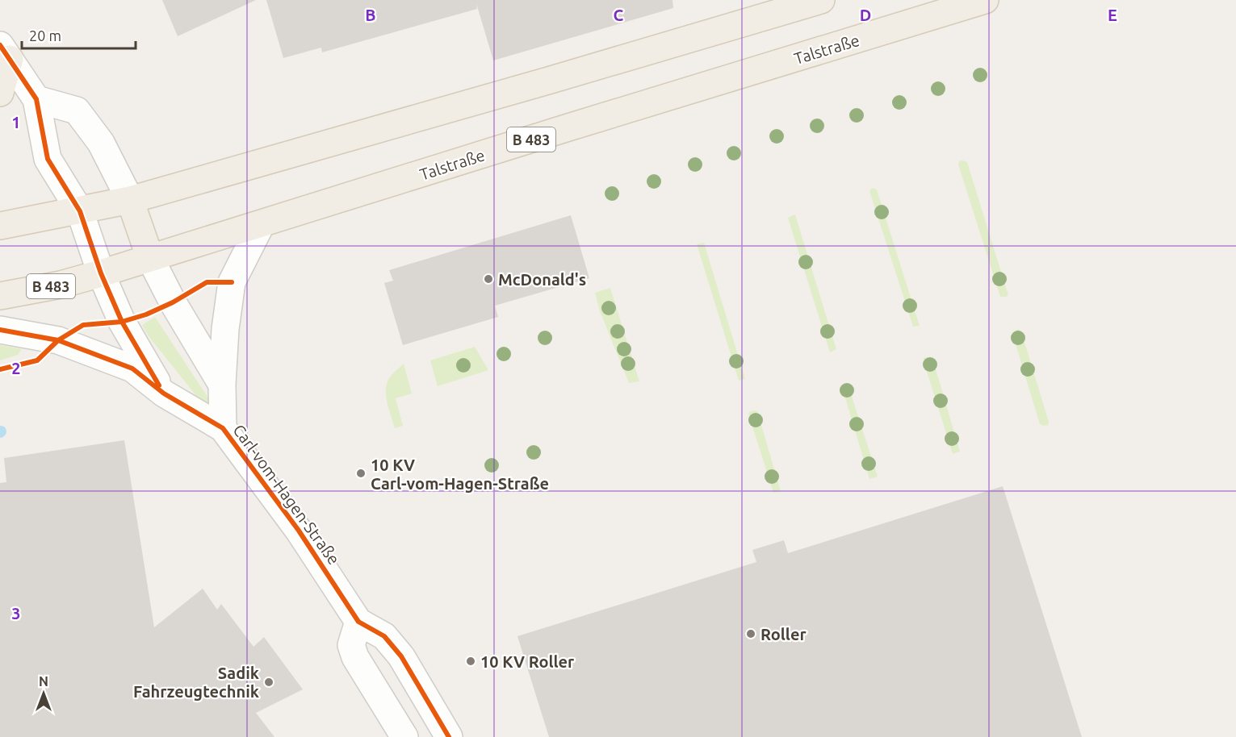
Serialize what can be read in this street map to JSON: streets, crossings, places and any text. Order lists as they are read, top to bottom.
{
  "streets": {
    "main road": ["Talstraße", "B 483"],
    "street": ["Carl-vom-Hagen-Straße"]
  },
  "crossings": [
    ["Talstraße", "Carl-vom-Hagen-Straße"]
  ],
  "places": [
    "McDonald's",
    "10 KV Carl-vom-Hagen-Straße",
    "Roller",
    "10 KV Roller",
    "Sadik Fahrzeugtechnik"
  ],
  "scale_bar": "20 m",
  "north": "top",
  "grid": {
    "columns": [
      "B",
      "C",
      "D",
      "E"
    ],
    "rows": ["1", "2", "3"]
  }
}
